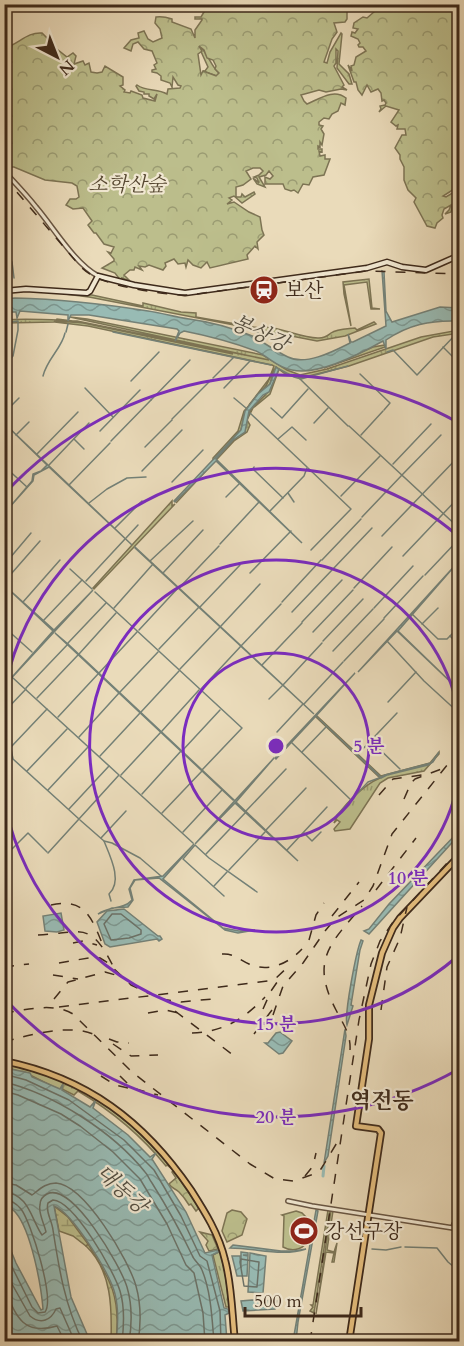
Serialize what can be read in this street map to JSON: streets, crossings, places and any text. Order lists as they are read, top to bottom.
{
  "districts": ["역전동"],
  "water": ["봉상강", "대동강"],
  "parks": ["소학산숲"],
  "places": {
    "station": ["보산"],
    "sports": ["강선구장"]
  },
  "scale_bar": "500 m",
  "north": "bottom right",
  "rings": [
    "5 분",
    "10 분",
    "15 분",
    "20 분"
  ]
}
